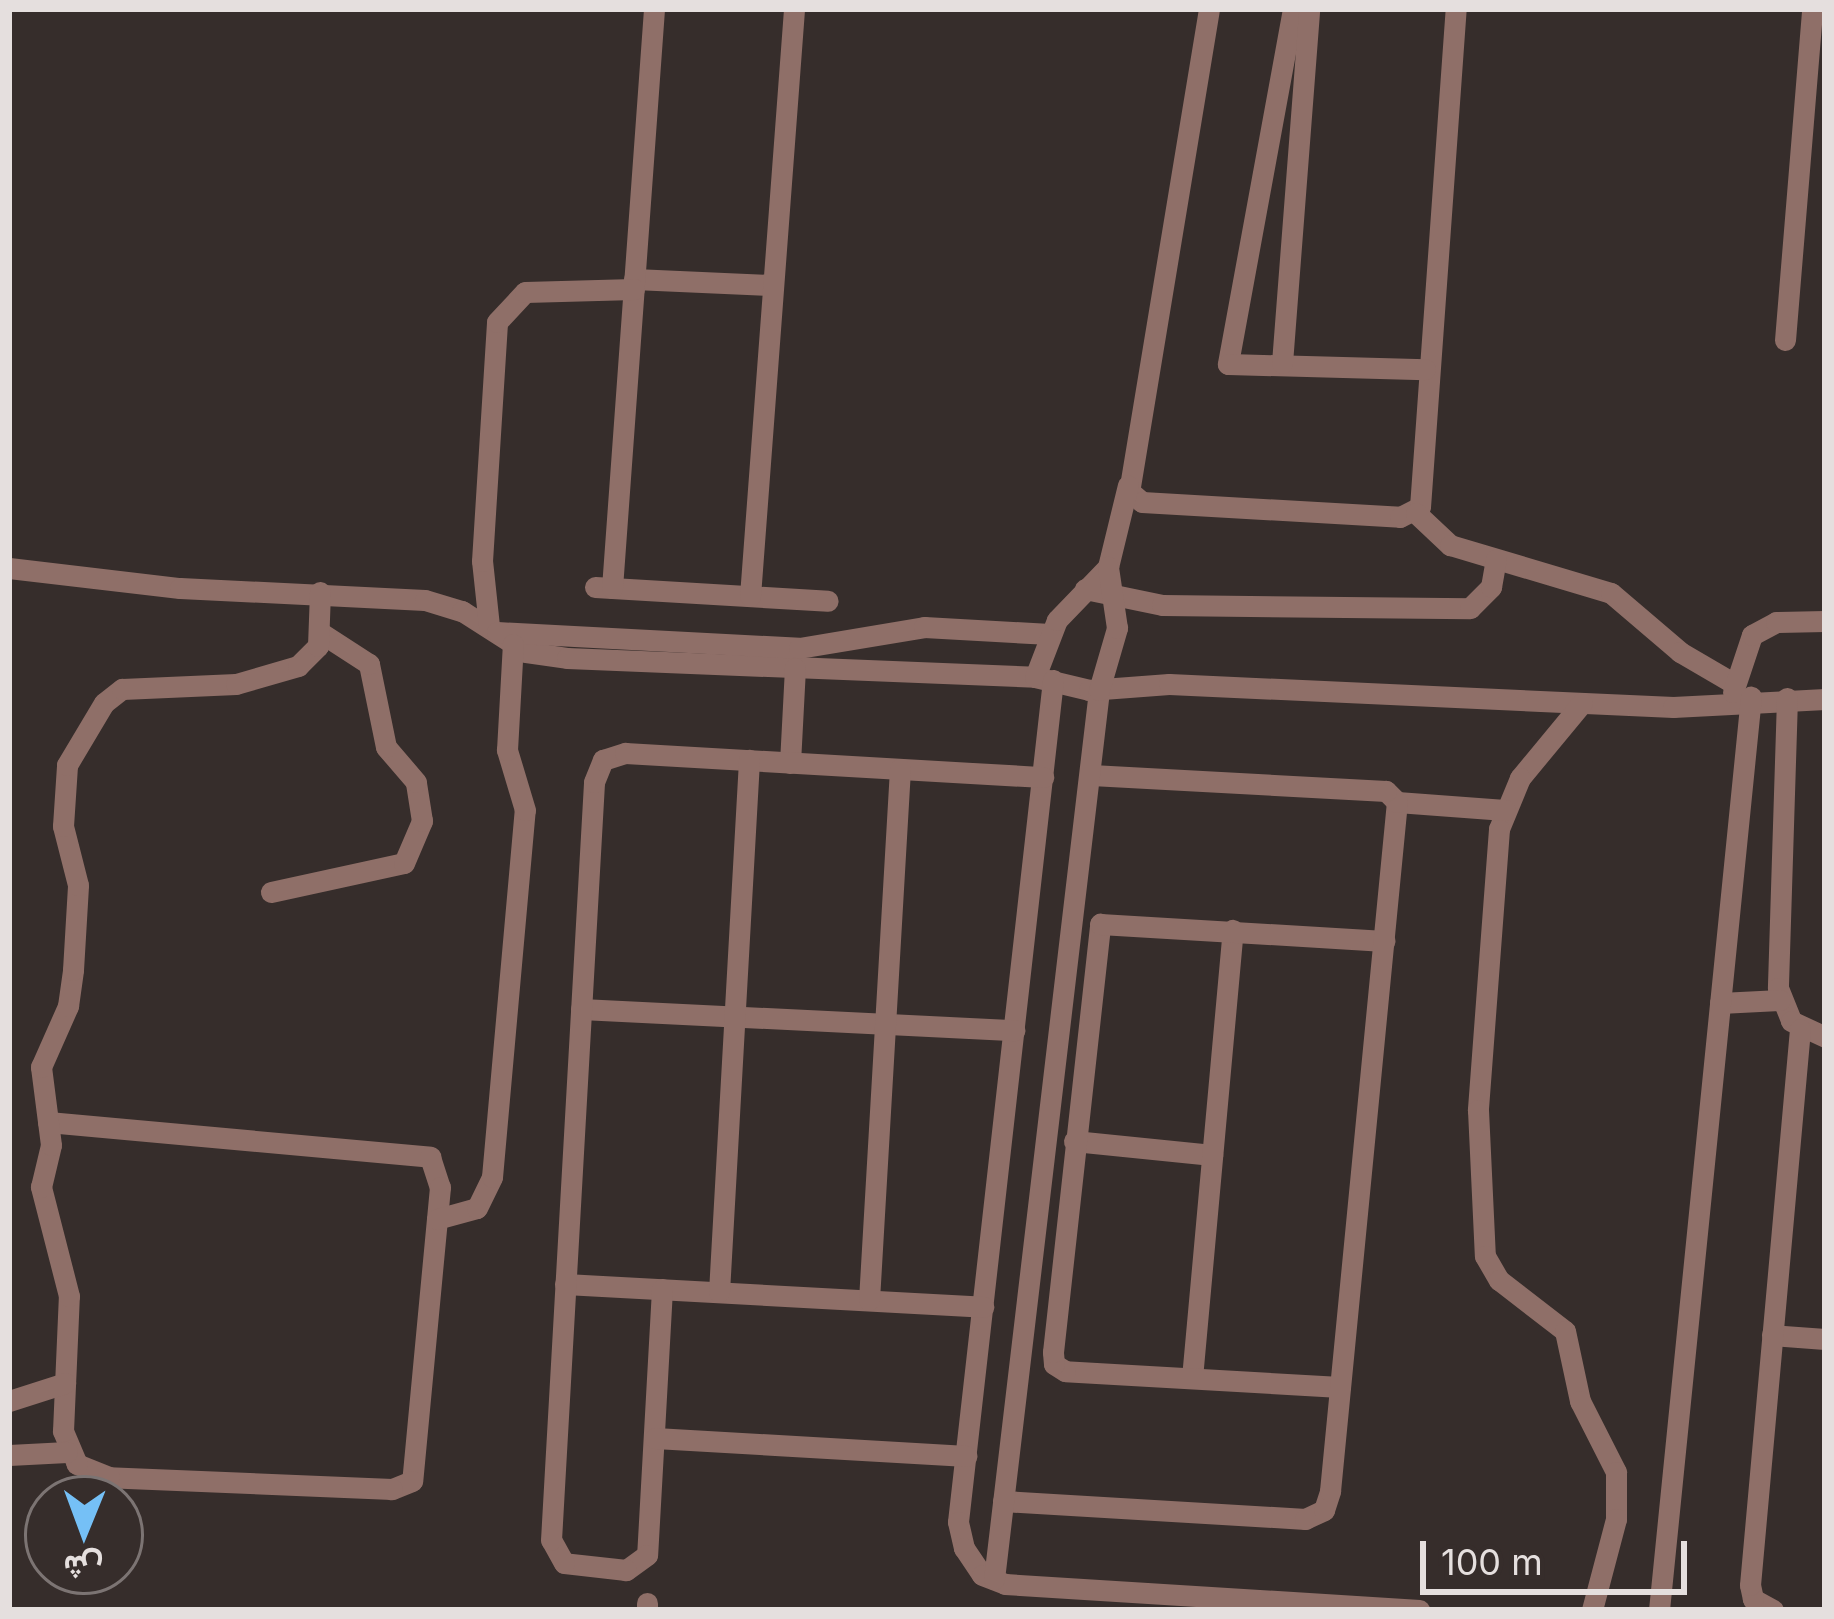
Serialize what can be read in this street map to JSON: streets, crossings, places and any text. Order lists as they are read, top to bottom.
{
  "scale_bar": "100 m",
  "north": "bottom"
}
